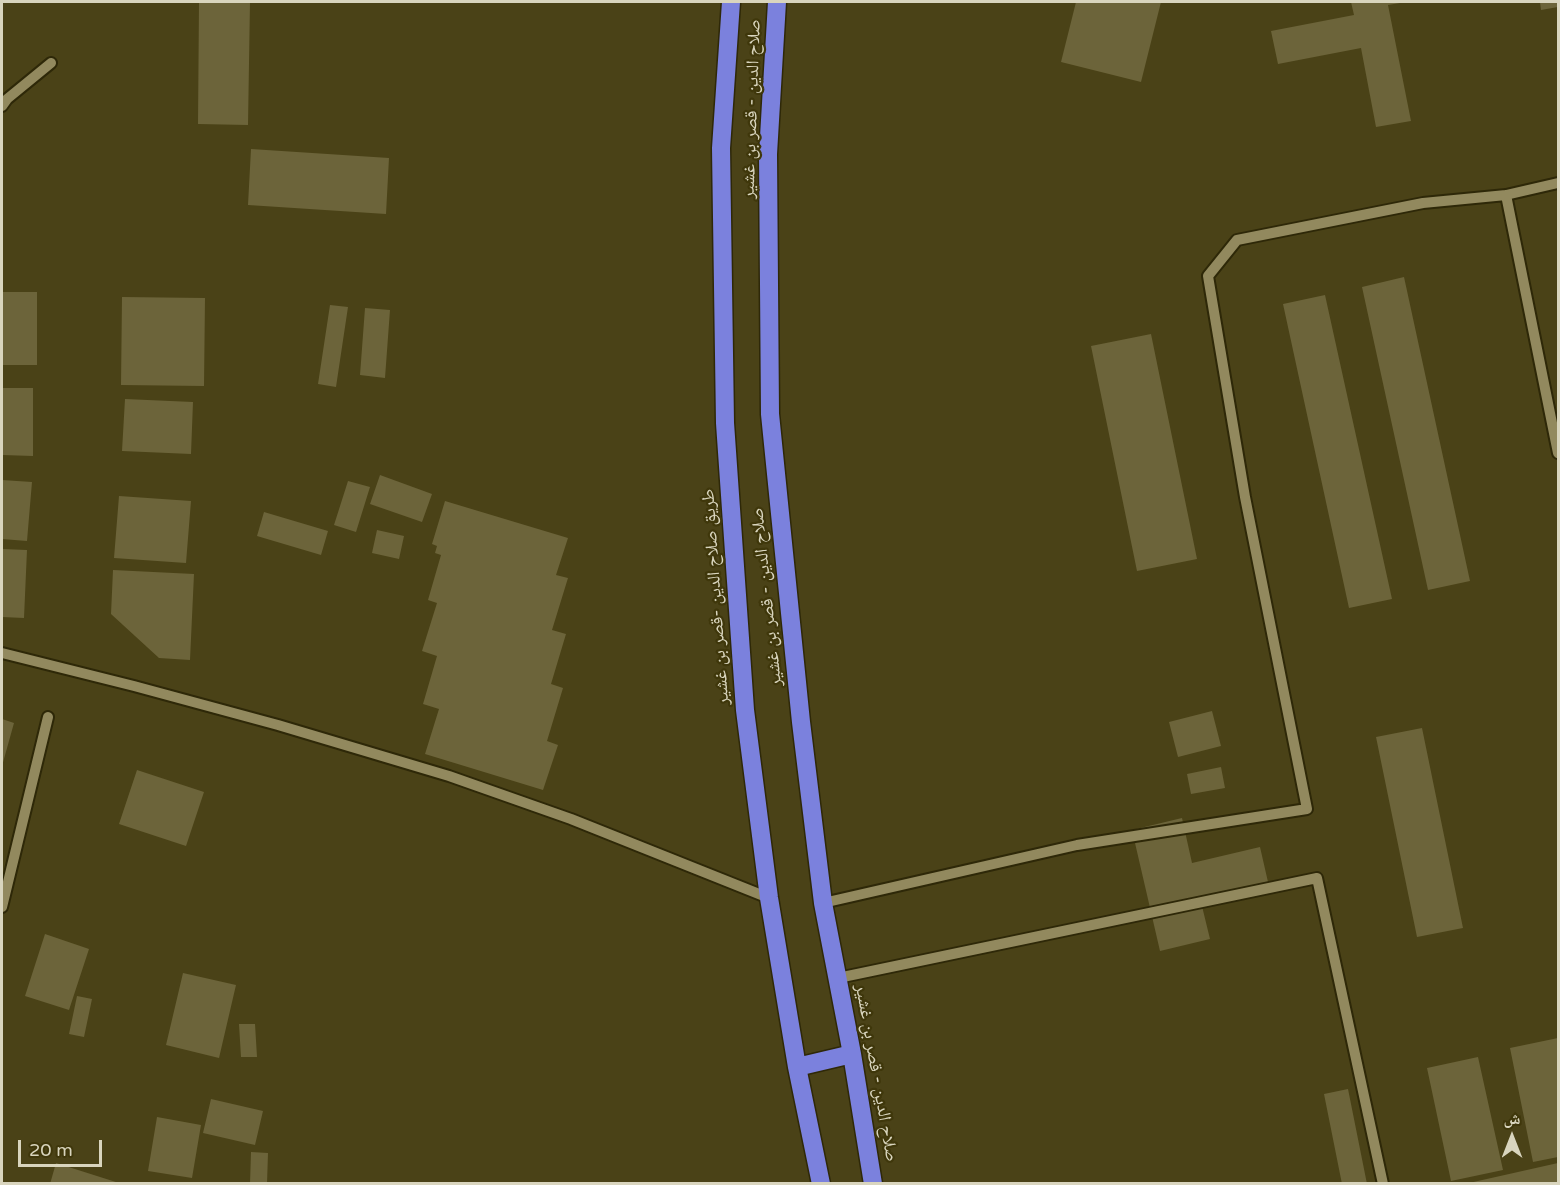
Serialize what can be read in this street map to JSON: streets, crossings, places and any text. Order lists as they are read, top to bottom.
{
  "streets": {
    "highway": ["صلاح الدين - قصر بن غشير", "طريق صلاح الدين -قصر بن غشير"]
  },
  "scale_bar": "20 m",
  "north": "top"
}
